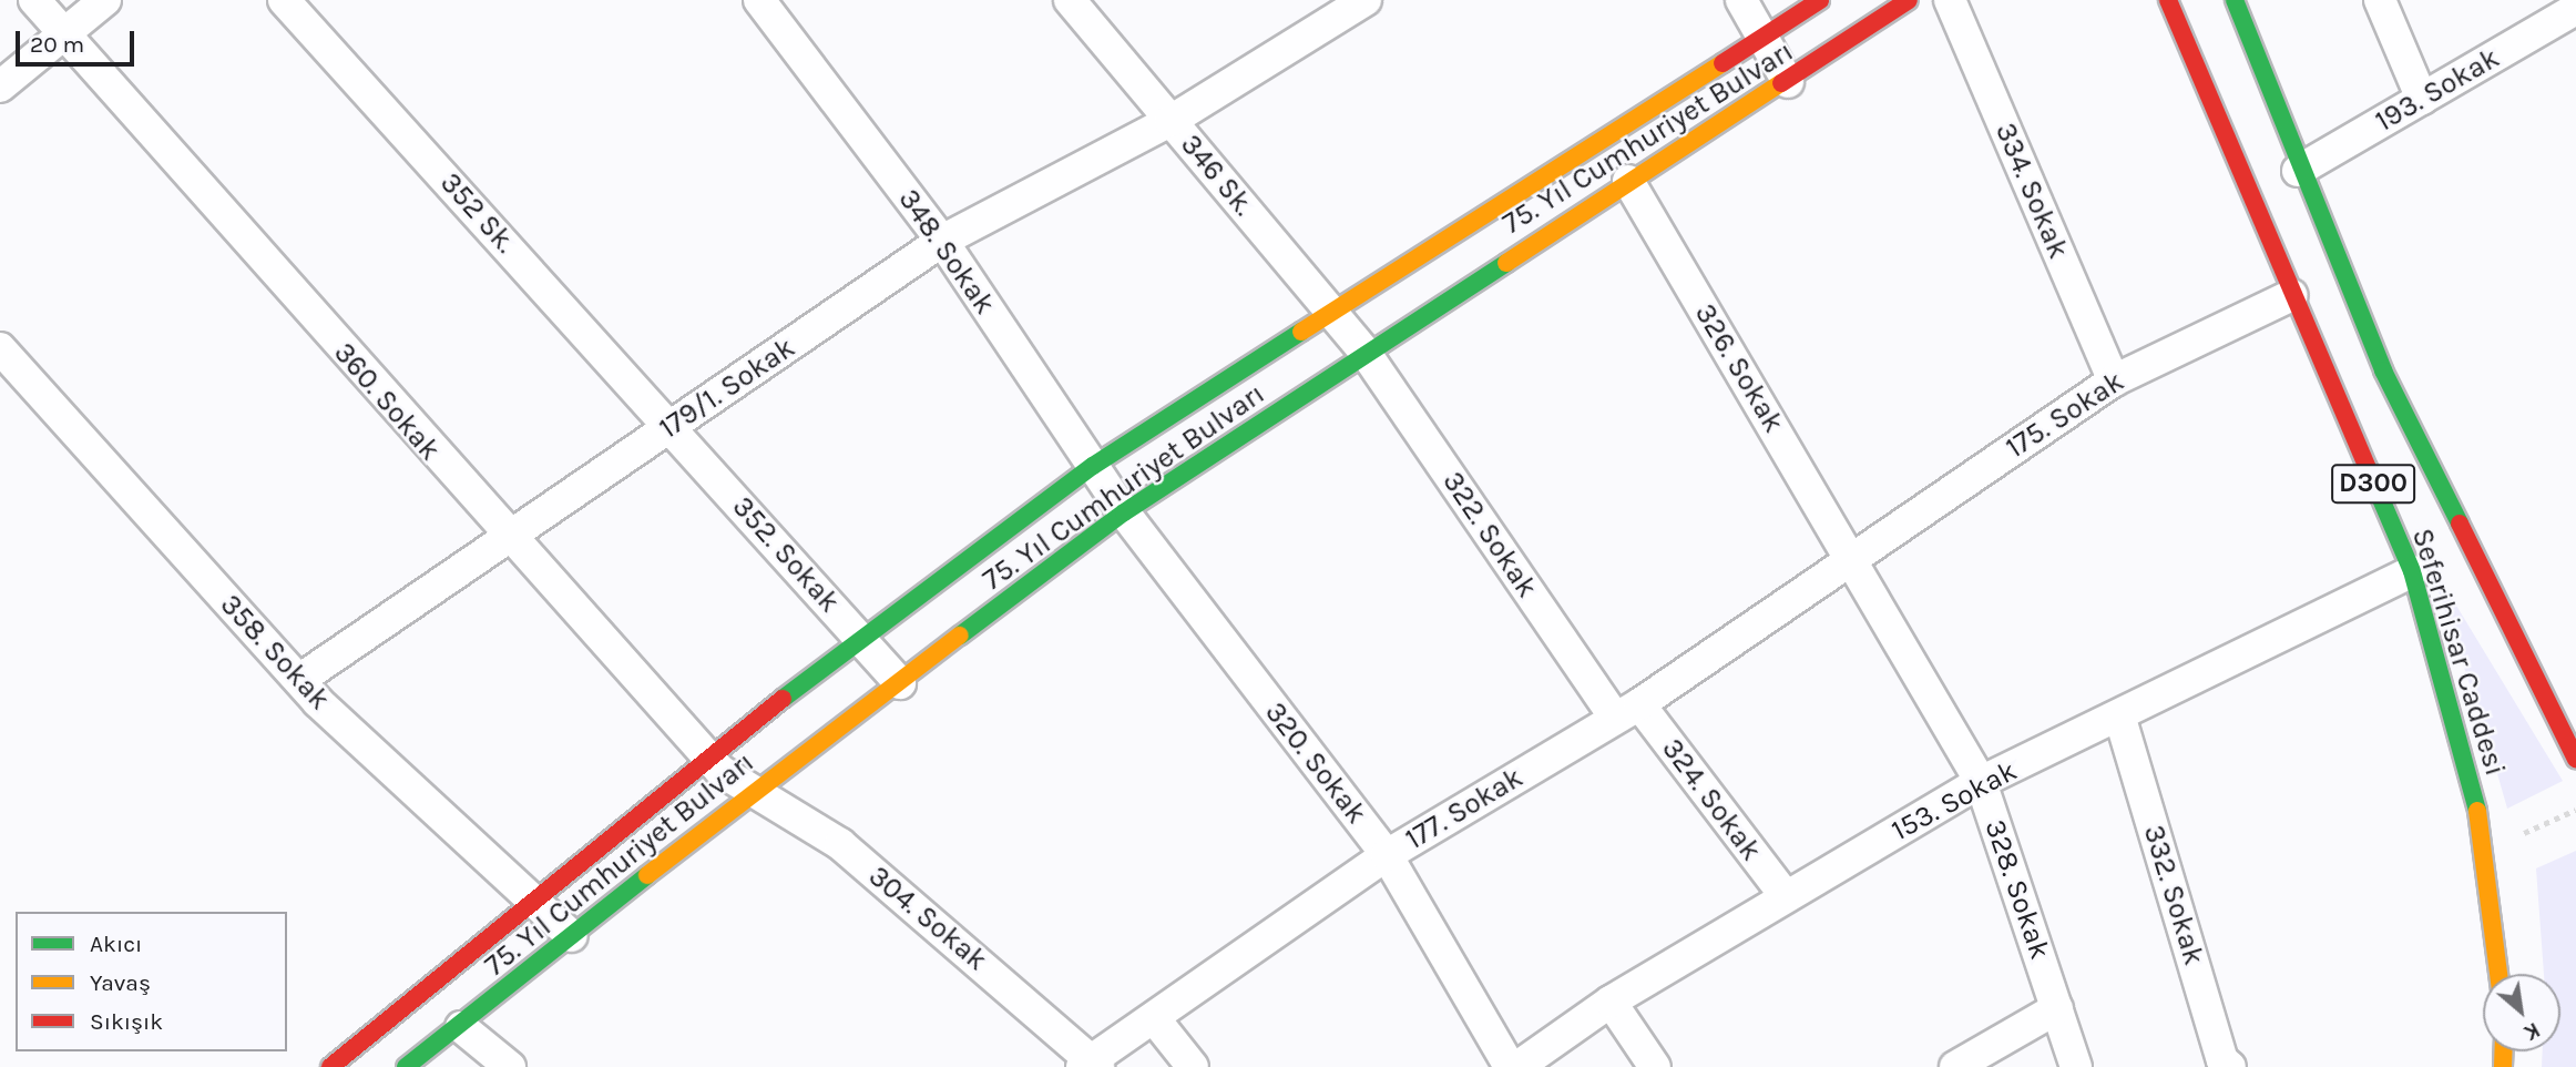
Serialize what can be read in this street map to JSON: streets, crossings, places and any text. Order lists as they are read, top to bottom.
{
  "streets": {
    "main road": ["75. Yıl Cumhuriyet Bulvarı", "D300", "Seferihisar Caddesi"],
    "street": [
      "193. Sokak",
      "346 Sk.",
      "334. Sokak",
      "352 Sk.",
      "348. Sokak",
      "326. Sokak",
      "179/1. Sokak",
      "360. Sokak",
      "175. Sokak",
      "322. Sokak",
      "352. Sokak",
      "358. Sokak",
      "320. Sokak",
      "324. Sokak",
      "153. Sokak",
      "177. Sokak",
      "328. Sokak",
      "332. Sokak",
      "304. Sokak"
    ]
  },
  "crossings": [
    ["193. Sokak", "Seferihisar Caddesi"],
    ["75. Yıl Cumhuriyet Bulvarı", "346 Sk."],
    ["75. Yıl Cumhuriyet Bulvarı", "348. Sokak"],
    ["75. Yıl Cumhuriyet Bulvarı", "326. Sokak"],
    ["75. Yıl Cumhuriyet Bulvarı", "360. Sokak"],
    ["75. Yıl Cumhuriyet Bulvarı", "322. Sokak"],
    ["75. Yıl Cumhuriyet Bulvarı", "352. Sokak"],
    ["75. Yıl Cumhuriyet Bulvarı", "358. Sokak"],
    ["75. Yıl Cumhuriyet Bulvarı", "320. Sokak"],
    ["75. Yıl Cumhuriyet Bulvarı", "304. Sokak"],
    ["346 Sk.", "179/1. Sokak"],
    ["346 Sk.", "322. Sokak"],
    ["334. Sokak", "175. Sokak"],
    ["352 Sk.", "179/1. Sokak"],
    ["352 Sk.", "352. Sokak"],
    ["348. Sokak", "179/1. Sokak"],
    ["348. Sokak", "320. Sokak"],
    ["326. Sokak", "175. Sokak"],
    ["326. Sokak", "177. Sokak"],
    ["326. Sokak", "328. Sokak"],
    ["179/1. Sokak", "360. Sokak"],
    ["179/1. Sokak", "352. Sokak"],
    ["179/1. Sokak", "358. Sokak"],
    ["360. Sokak", "304. Sokak"],
    ["175. Sokak", "Seferihisar Caddesi"],
    ["175. Sokak", "177. Sokak"],
    ["175. Sokak", "328. Sokak"],
    ["322. Sokak", "324. Sokak"],
    ["322. Sokak", "177. Sokak"],
    ["Seferihisar Caddesi", "153. Sokak"],
    ["320. Sokak", "177. Sokak"],
    ["324. Sokak", "153. Sokak"],
    ["324. Sokak", "177. Sokak"],
    ["153. Sokak", "328. Sokak"],
    ["153. Sokak", "332. Sokak"],
    ["177. Sokak", "328. Sokak"],
    ["177. Sokak", "304. Sokak"]
  ],
  "legend": ["Akıcı", "Yavaş", "Sıkışık"],
  "scale_bar": "20 m",
  "north": "bottom right"
}
